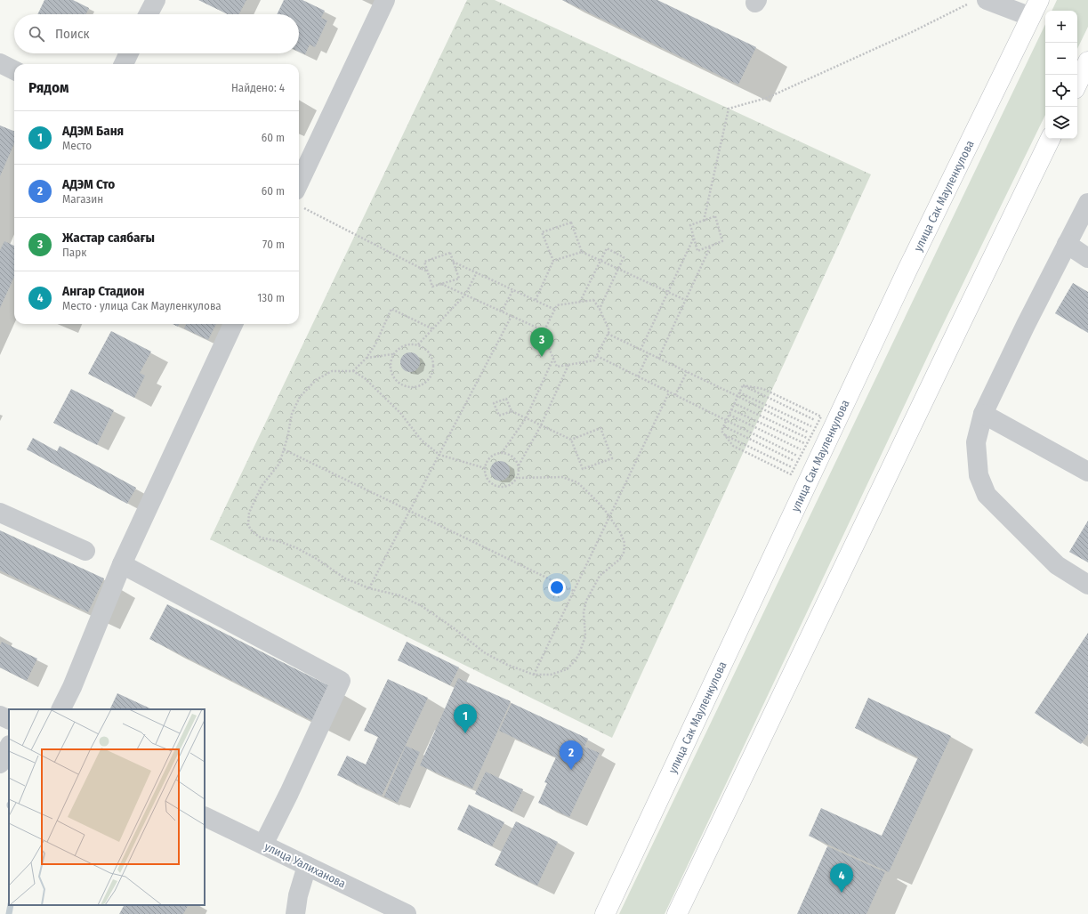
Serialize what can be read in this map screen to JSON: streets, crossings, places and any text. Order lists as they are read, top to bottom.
{
  "streets": {
    "main road": ["улица Сак Мауленкулова"],
    "street": ["улица Уалиханова"]
  },
  "page": {
    "map_buttons": ["+", "−"],
    "search": "Поиск",
    "heading": ["Рядом", "Найдено: 4"],
    "list": [
      {
        "mark": "1",
        "name": "АДЭМ Баня",
        "note": "Место",
        "value": "60 m"
      },
      {
        "mark": "2",
        "name": "АДЭМ Сто",
        "note": "Магазин",
        "value": "60 m"
      },
      {
        "mark": "3",
        "name": "Жастар саябағы",
        "note": "Парк",
        "value": "70 m"
      },
      {
        "mark": "4",
        "name": "Ангар Стадион",
        "note": "Место · улица Сак Мауленкулова",
        "value": "130 m"
      }
    ],
    "pins": [
      "3",
      "1",
      "2",
      "4"
    ]
  }
}
